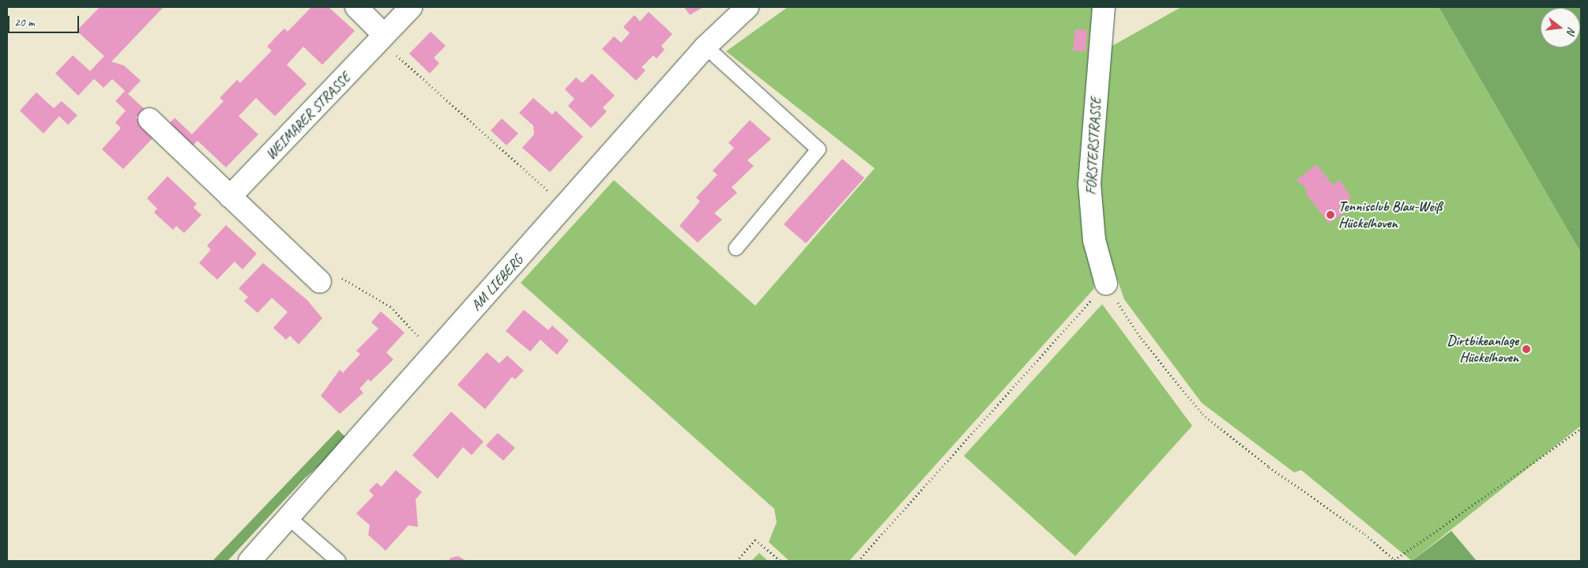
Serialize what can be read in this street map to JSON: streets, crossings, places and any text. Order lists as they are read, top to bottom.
{
  "streets": {
    "street": ["WEIMARER STRASSE", "FÖRSTERSTRASSE", "AM LIEBERG"]
  },
  "places": ["Tennisclub Blau-Weiß Hückelhoven", "Dirtbikeanlage Hückelhoven"],
  "scale_bar": "20 m",
  "north": "right"
}
